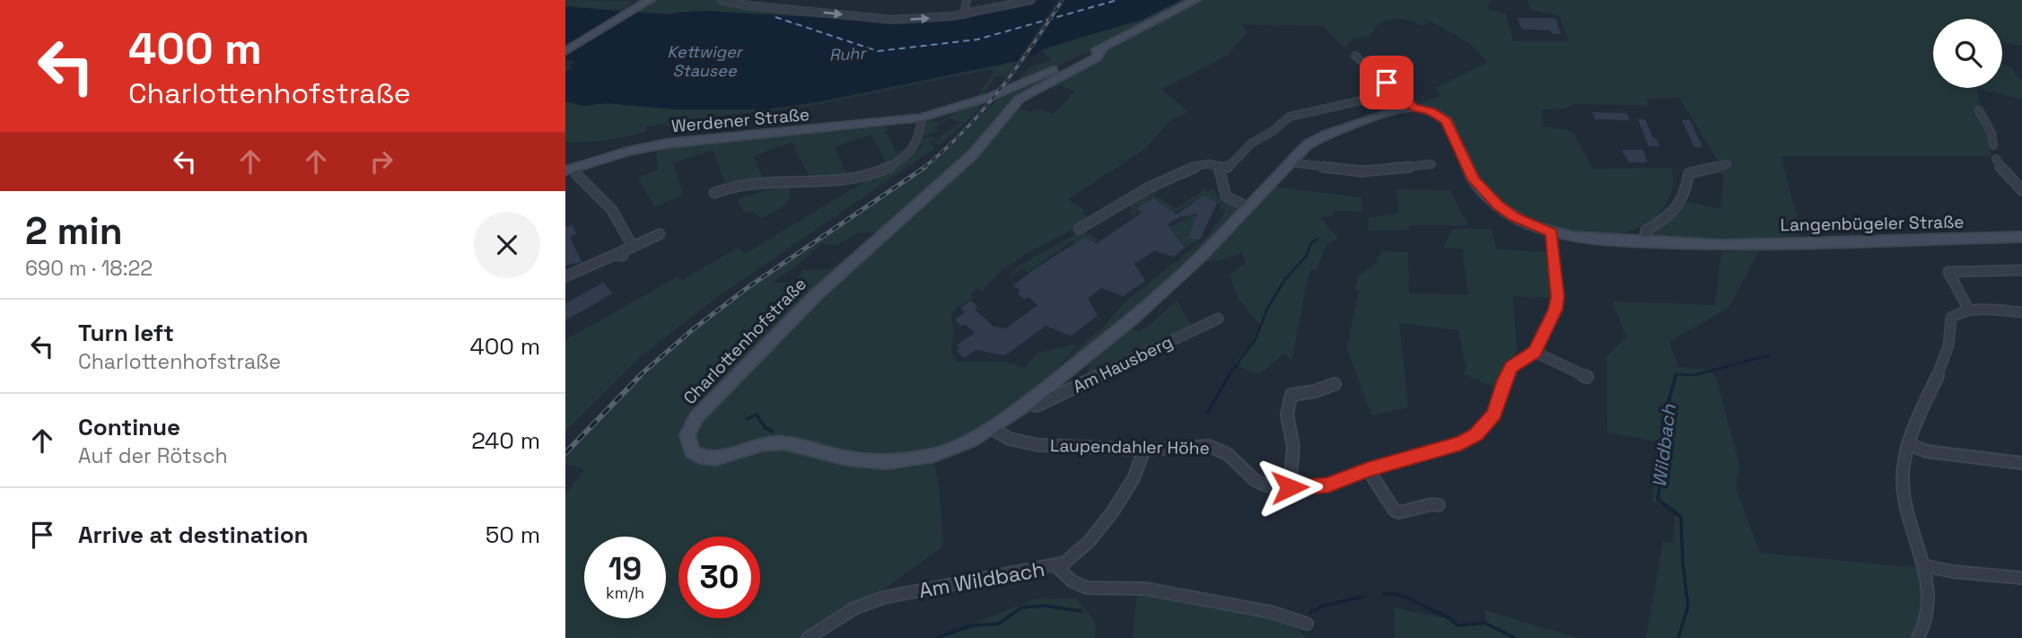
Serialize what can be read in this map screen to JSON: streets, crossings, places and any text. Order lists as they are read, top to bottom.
{
  "streets": {
    "main road": ["Werdener Straße", "Langenbügeler Straße", "Charlottenhofstraße"],
    "street": ["Am Hausberg", "Laupendahler Höhe", "Am Wildbach"]
  },
  "crossings": [
    ["Werdener Straße", "Charlottenhofstraße"],
    ["Charlottenhofstraße", "Am Hausberg"],
    ["Charlottenhofstraße", "Laupendahler Höhe"]
  ],
  "water": ["Kettwiger Stausee", "Ruhr", "Wildbach"],
  "page": {
    "turn": ["400 m", "Charlottenhofstraße"],
    "heading": ["2 min", "690 m · 18:22"],
    "list": [
      {
        "name": "Turn left",
        "note": "Charlottenhofstraße",
        "value": "400 m"
      },
      {
        "name": "Continue",
        "note": "Auf der Rötsch",
        "value": "240 m"
      },
      {
        "name": "Arrive at destination",
        "value": "50 m"
      }
    ],
    "speed": "19 km/h",
    "limit": "30"
  }
}
